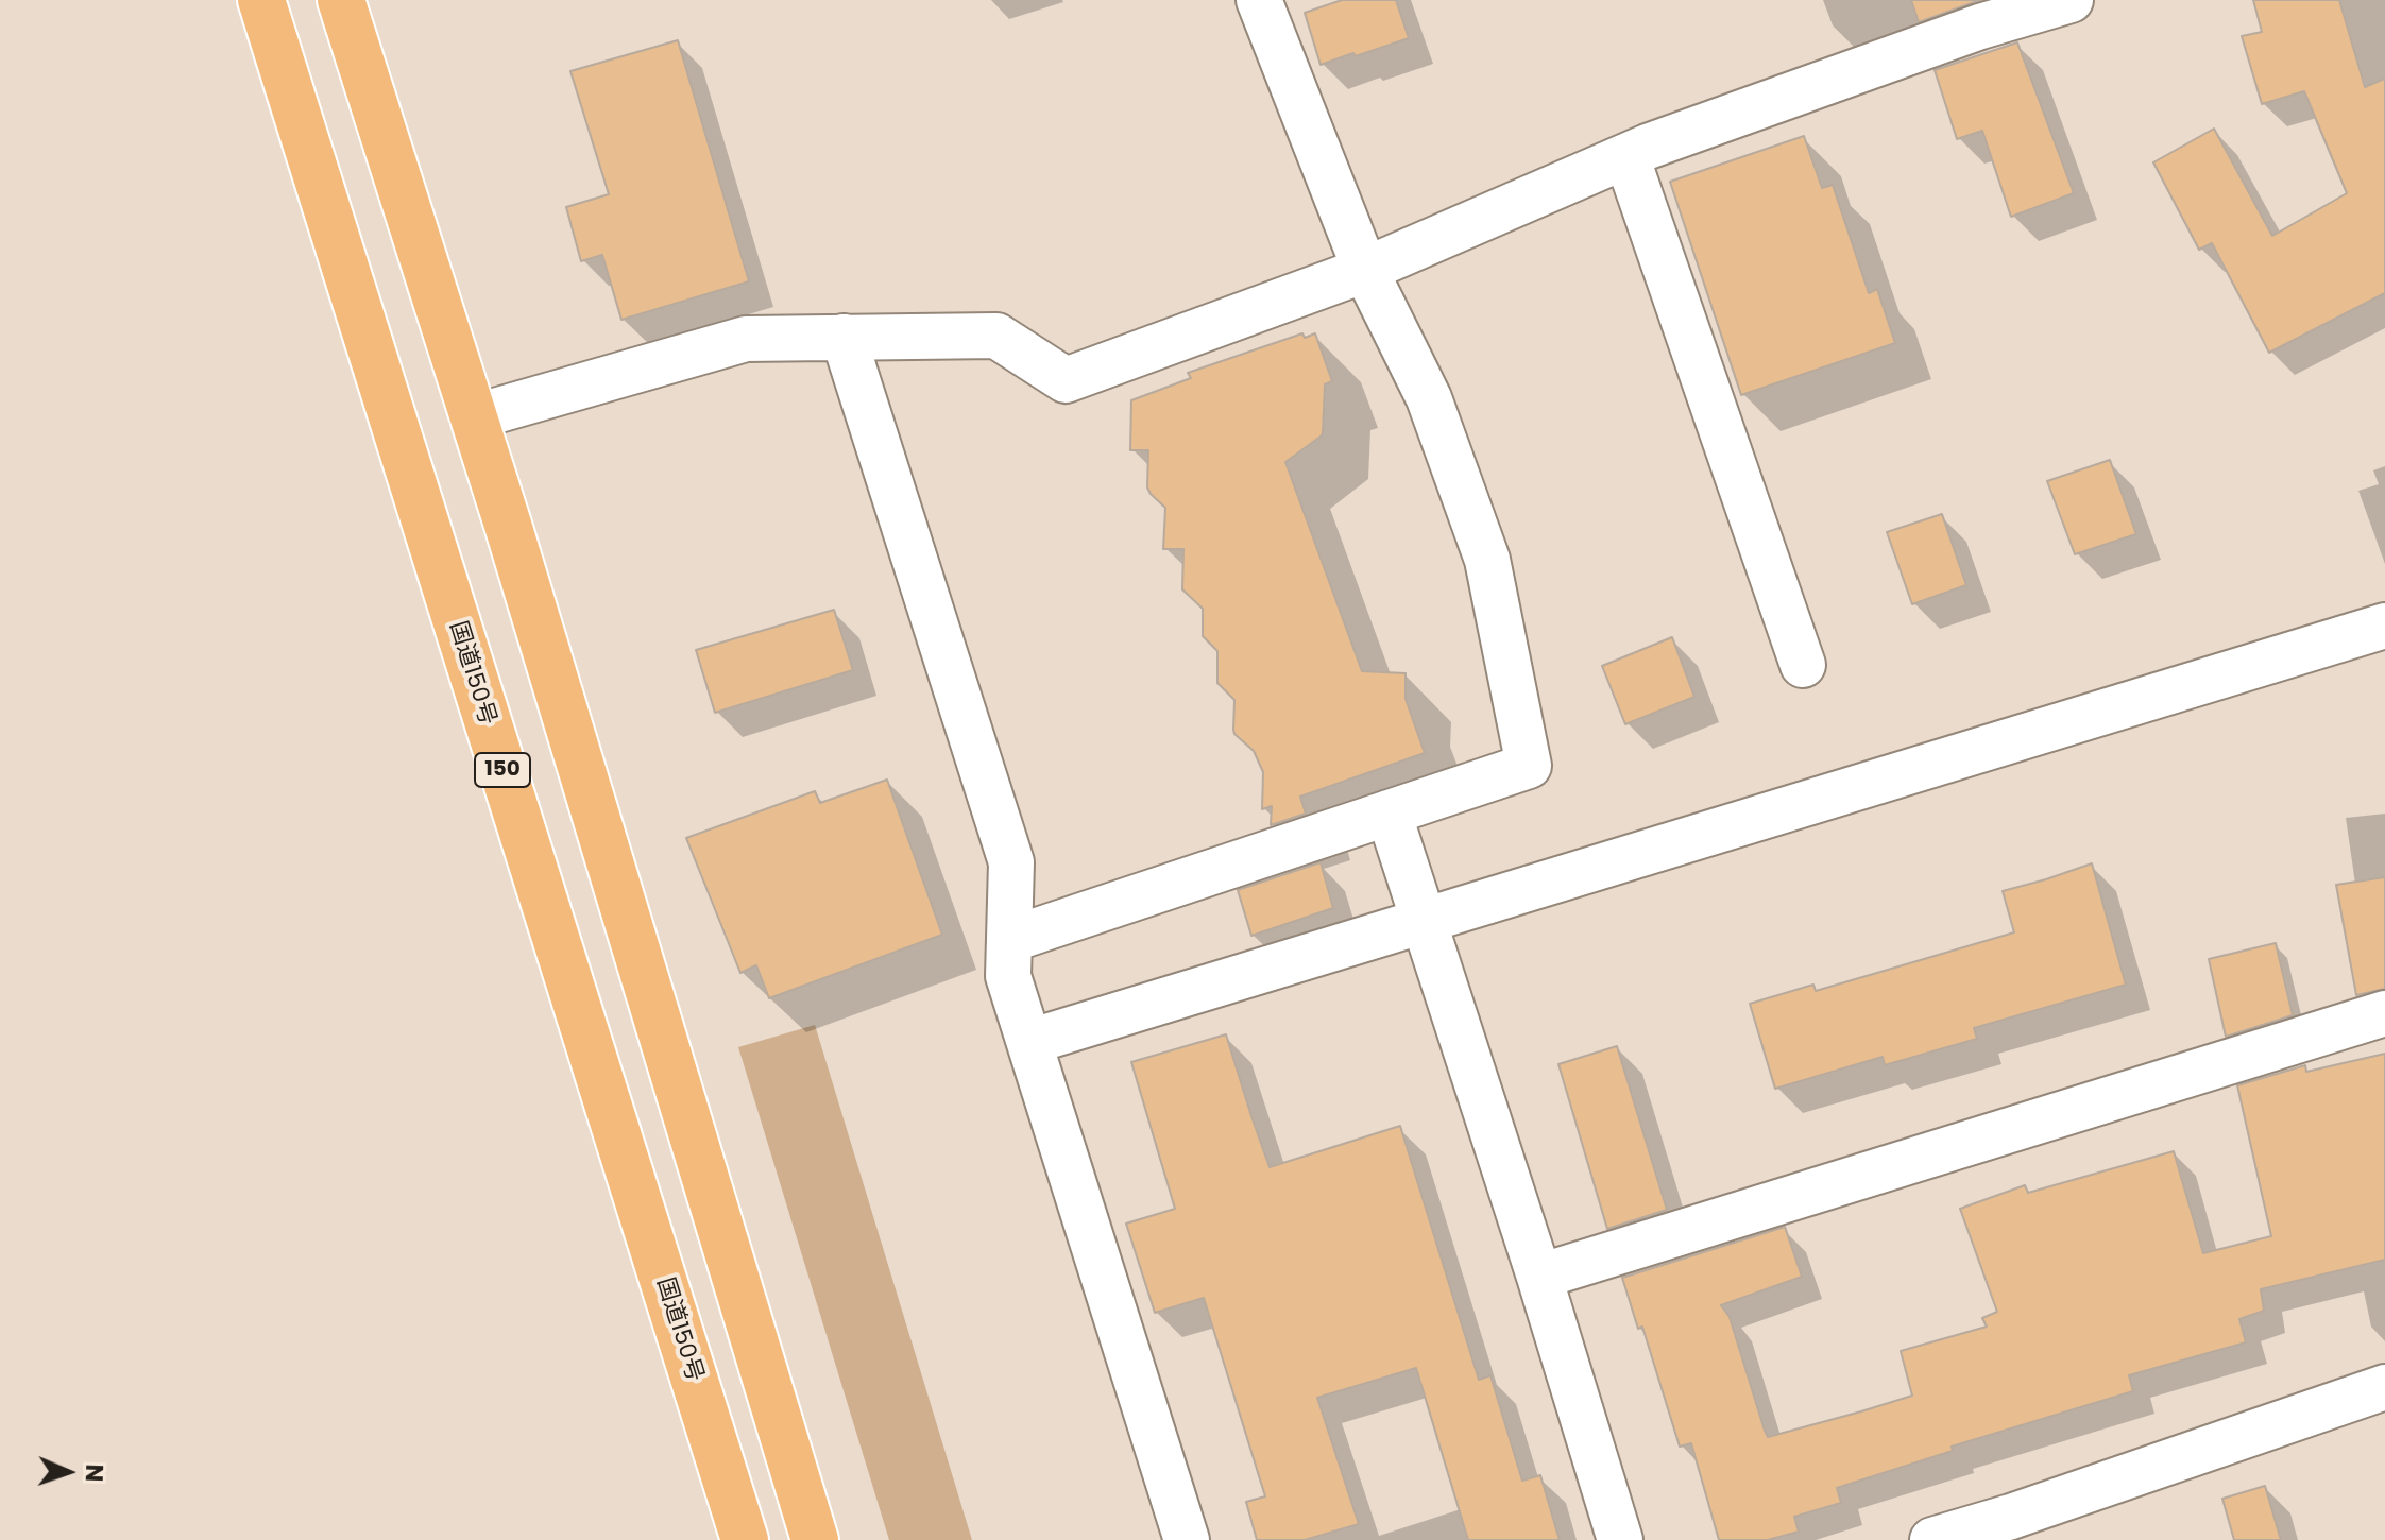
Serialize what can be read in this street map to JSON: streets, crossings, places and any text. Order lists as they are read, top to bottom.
{
  "streets": {
    "highway": ["国道150号", "150"]
  },
  "north": "right"
}
